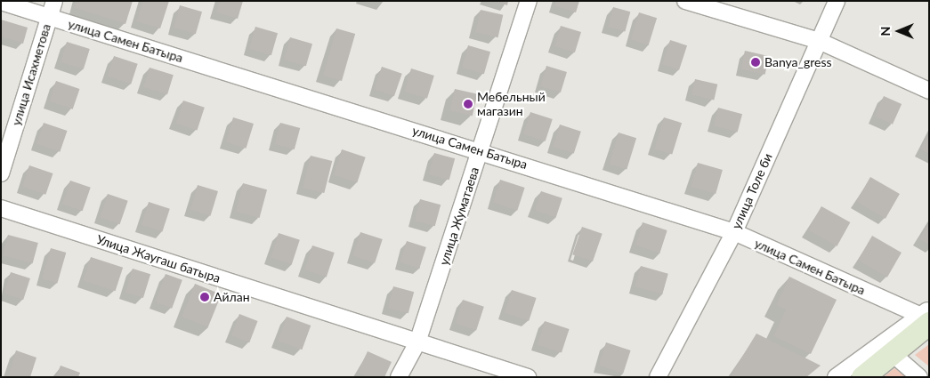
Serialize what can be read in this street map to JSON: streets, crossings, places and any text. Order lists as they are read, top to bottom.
{
  "streets": {
    "street": [
      "улица Самен Батыра",
      "улица Исахметова",
      "улица Толе би",
      "улица Жуматаева",
      "Улица Жаугаш батыра"
    ]
  },
  "crossings": [
    ["улица Самен Батыра", "улица Исахметова"],
    ["улица Самен Батыра", "улица Толе би"],
    ["улица Самен Батыра", "улица Жуматаева"],
    ["улица Жуматаева", "Улица Жаугаш батыра"]
  ],
  "places": ["Banya_gress", "Мебельный магазин", "Айлан"],
  "north": "left"
}
